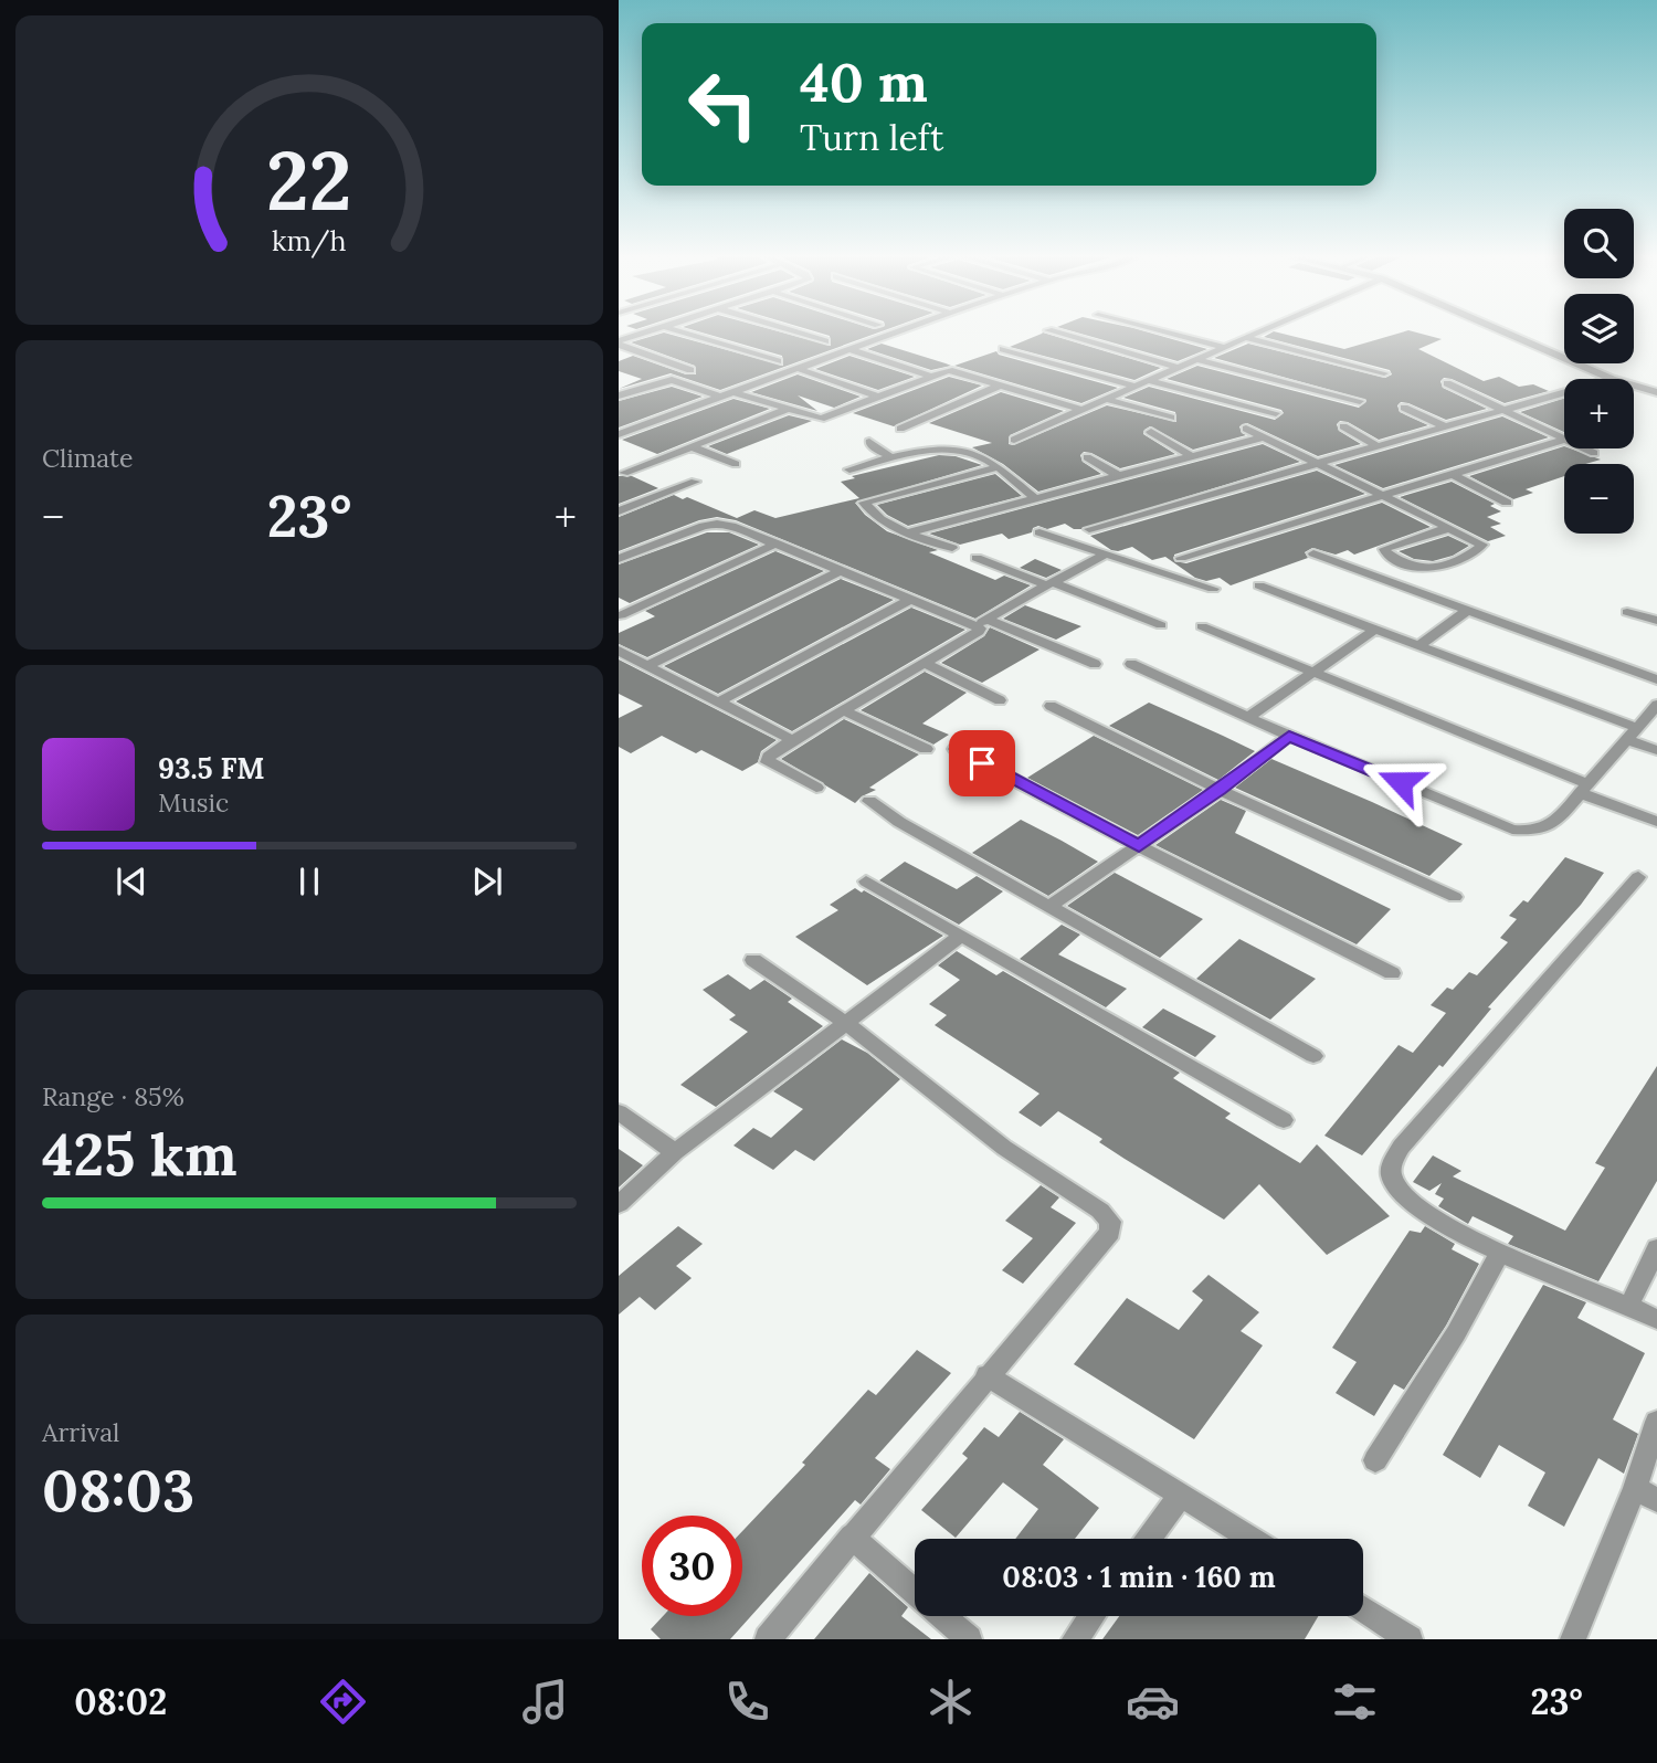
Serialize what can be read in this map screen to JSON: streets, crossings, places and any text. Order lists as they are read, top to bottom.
{
  "page": {
    "turn": ["40 m", "Turn left"],
    "map_buttons": ["+", "−"],
    "tile": [
      "Climate",
      ["Range · 85%", "425 km"],
      ["Arrival", "08:03"]
    ],
    "heat": ["−", "23°", "+"],
    "song": ["93.5 FM", "Music"],
    "limit": "30",
    "trip": "08:03 · 1 min · 160 m",
    "tabs": ["08:02", "23°"],
    "gauge": ["22", "km/h"]
  }
}
